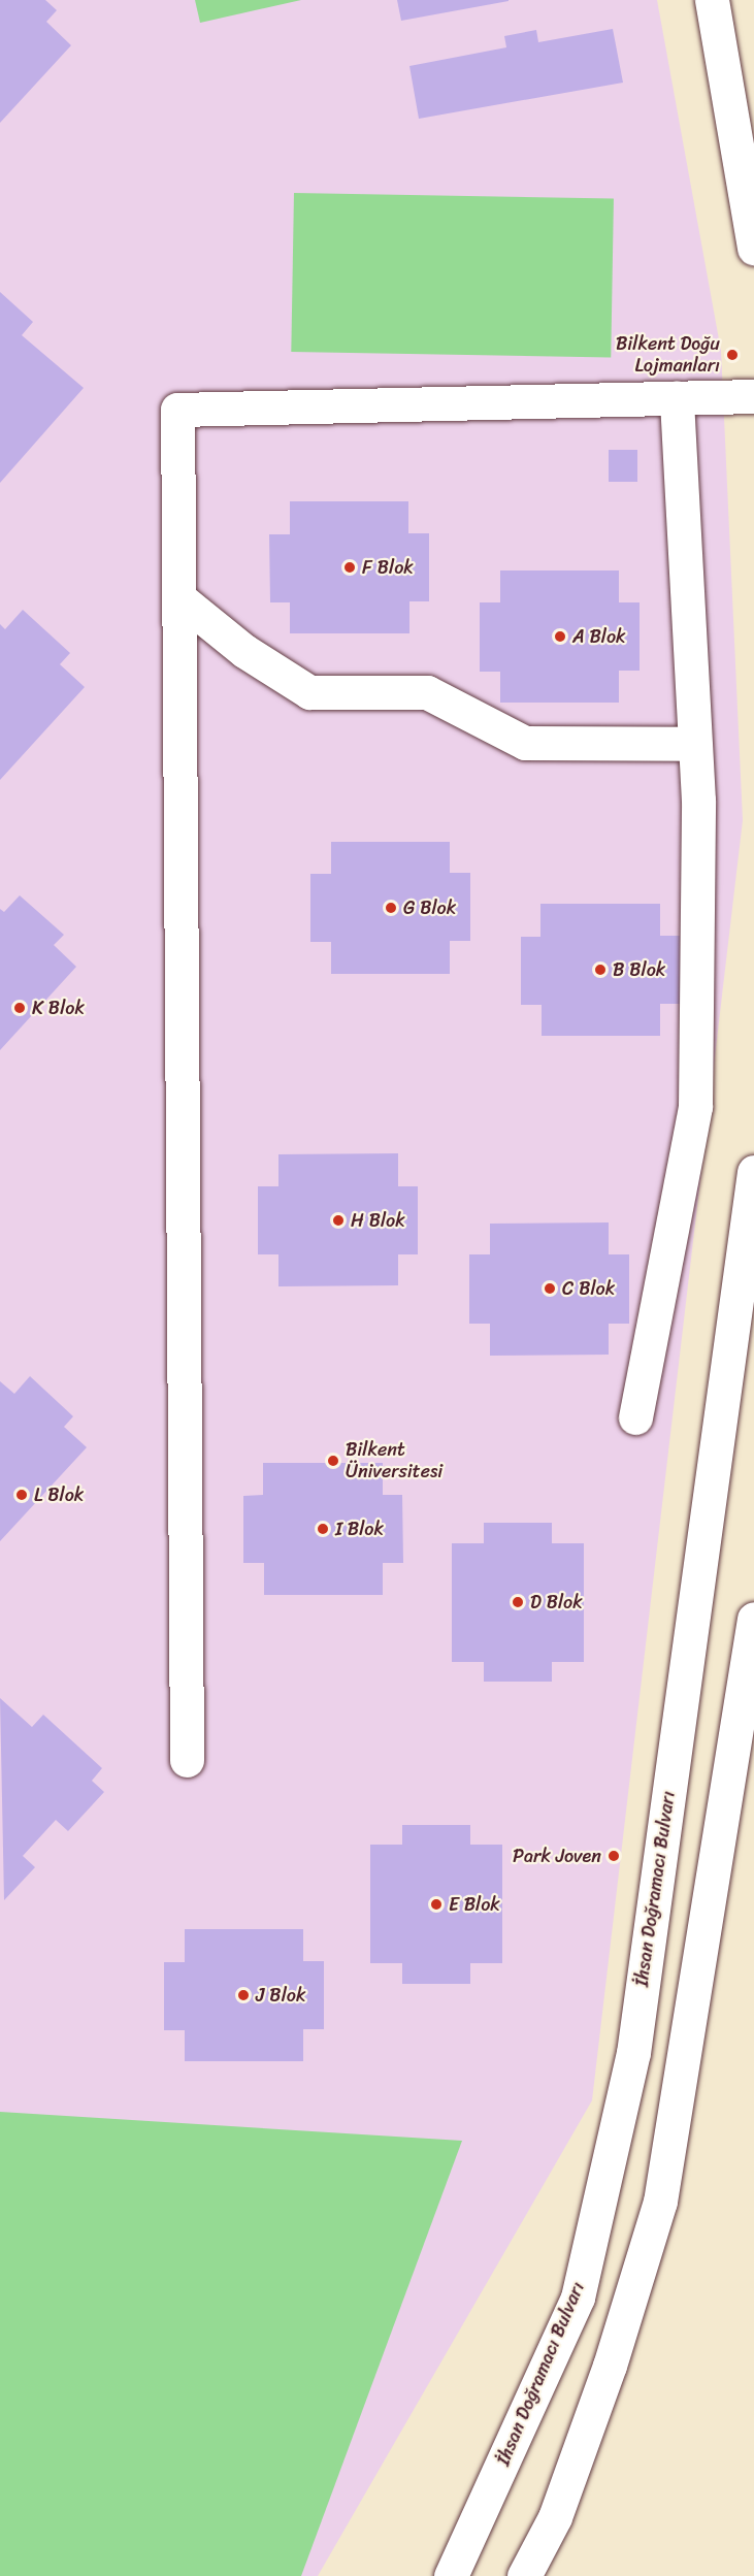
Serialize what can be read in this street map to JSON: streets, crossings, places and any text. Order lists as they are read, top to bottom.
{
  "streets": {
    "main road": ["İhsan Doğramacı Bulvarı"]
  },
  "places": [
    "Bilkent Doğu Lojmanları",
    "F Blok",
    "A Blok",
    "G Blok",
    "B Blok",
    "K Blok",
    "H Blok",
    "C Blok",
    "Bilkent Üniversitesi",
    "L Blok",
    "I Blok",
    "D Blok",
    "Park Joven",
    "E Blok",
    "J Blok"
  ]
}
